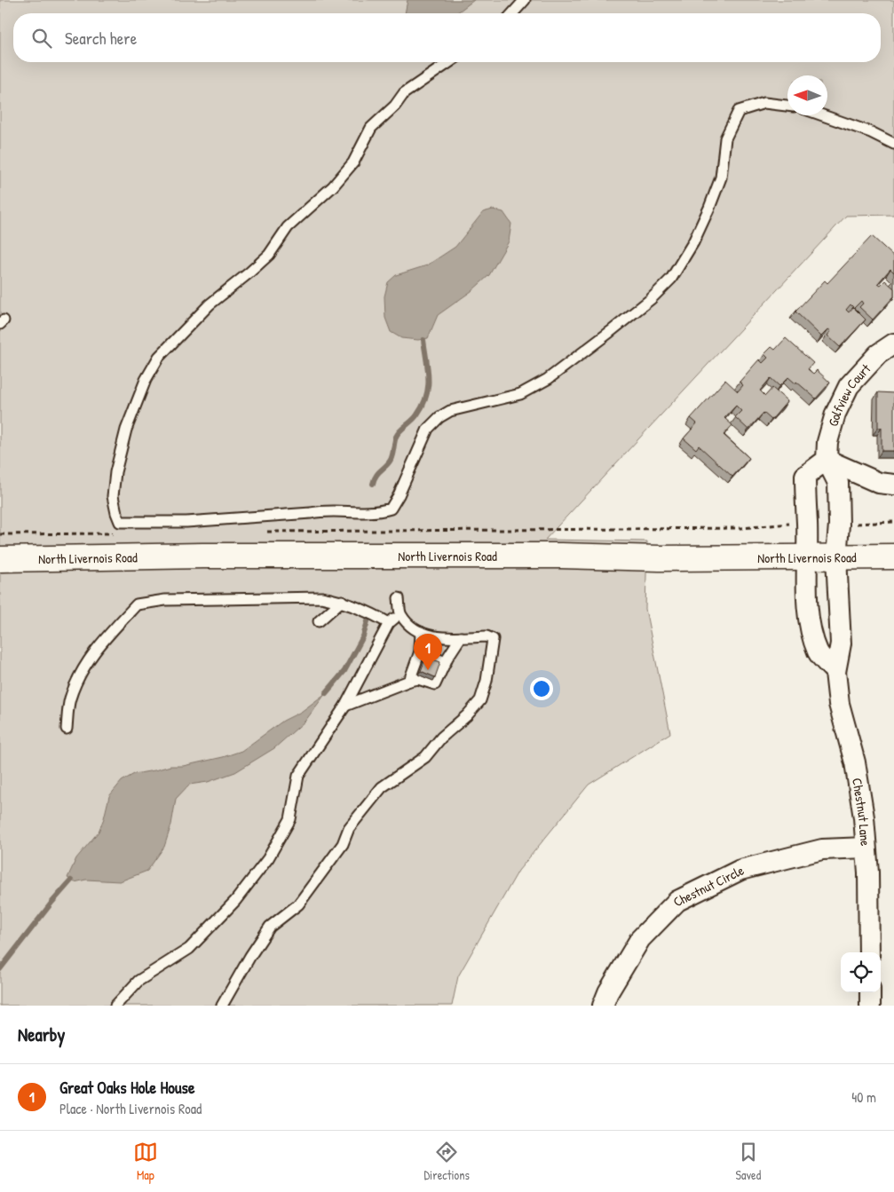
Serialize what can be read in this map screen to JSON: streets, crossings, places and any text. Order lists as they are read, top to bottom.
{
  "streets": {
    "main road": ["North Livernois Road"],
    "street": ["Golfview Court", "Chestnut Lane", "Chestnut Circle"]
  },
  "crossings": [
    ["North Livernois Road", "Chestnut Lane"],
    ["Chestnut Lane", "Chestnut Circle"]
  ],
  "north": "left",
  "page": {
    "search": "Search here",
    "pins": "1",
    "heading": "Nearby",
    "list": [
      {
        "mark": "1",
        "name": "Great Oaks Hole House",
        "note": "Place · North Livernois Road",
        "value": "40 m"
      }
    ],
    "nav": ["Map", "Directions", "Saved"]
  }
}
